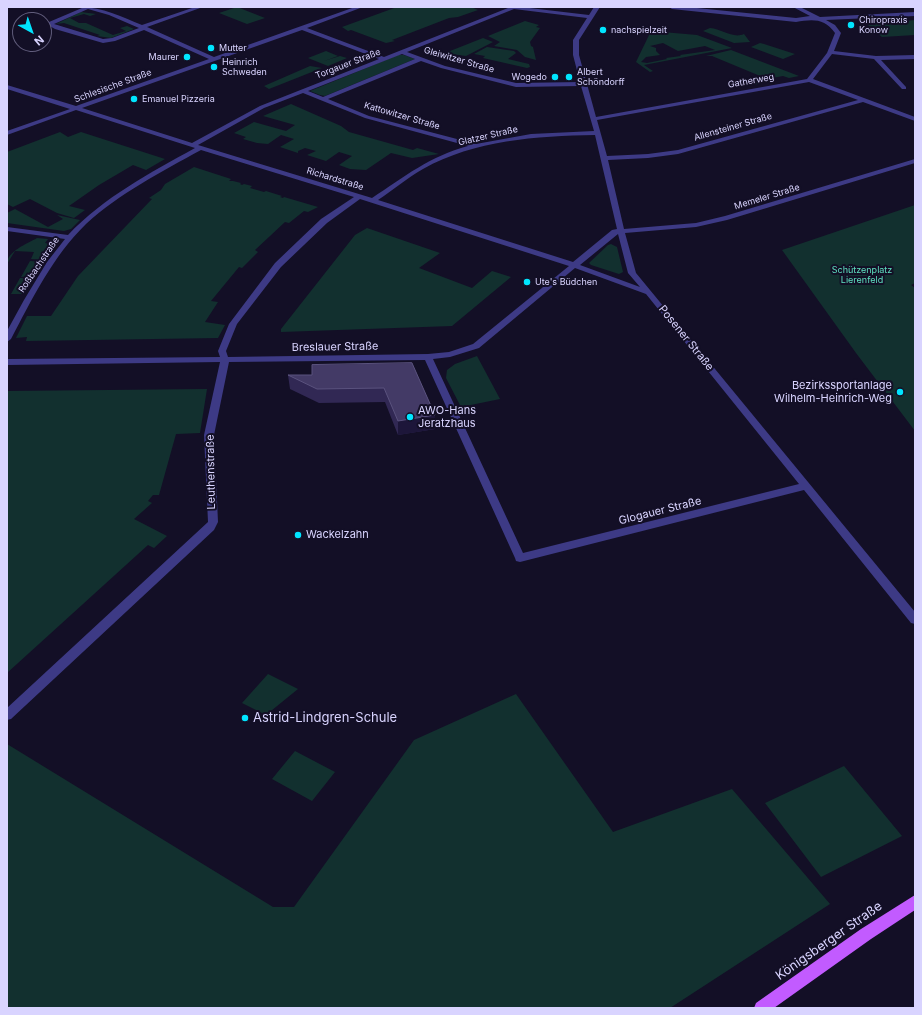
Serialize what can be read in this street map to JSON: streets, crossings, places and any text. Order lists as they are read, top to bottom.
{
  "streets": {
    "main road": ["Königsberger Straße"],
    "street": [
      "Gleiwitzer Straße",
      "Torgauer Straße",
      "Gatherweg",
      "Schlesische Straße",
      "Kattowitzer Straße",
      "Allensteiner Straße",
      "Glatzer Straße",
      "Richardstraße",
      "Memeler Straße",
      "Roßbachstraße",
      "Posener Straße",
      "Breslauer Straße",
      "Leuthenstraße",
      "Glogauer Straße"
    ]
  },
  "crossings": [
    ["Gleiwitzer Straße", "Torgauer Straße"],
    ["Gleiwitzer Straße", "Posener Straße"],
    ["Torgauer Straße", "Kattowitzer Straße"],
    ["Torgauer Straße", "Richardstraße"],
    ["Gatherweg", "Posener Straße"],
    ["Schlesische Straße", "Richardstraße"],
    ["Kattowitzer Straße", "Glatzer Straße"],
    ["Allensteiner Straße", "Posener Straße"],
    ["Glatzer Straße", "Richardstraße"],
    ["Glatzer Straße", "Posener Straße"],
    ["Richardstraße", "Roßbachstraße"],
    ["Richardstraße", "Posener Straße"],
    ["Richardstraße", "Breslauer Straße"],
    ["Richardstraße", "Leuthenstraße"],
    ["Memeler Straße", "Posener Straße"],
    ["Memeler Straße", "Breslauer Straße"],
    ["Posener Straße", "Breslauer Straße"],
    ["Posener Straße", "Glogauer Straße"],
    ["Breslauer Straße", "Leuthenstraße"],
    ["Breslauer Straße", "Glogauer Straße"]
  ],
  "parks": ["Schützenplatz Lierenfeld"],
  "places": [
    "Chiropraxis Konow",
    "nachspielzeit",
    "Mutter",
    "Maurer",
    "Heinrich Schweden",
    "Wogedo",
    "Albert Schöndorff",
    "Emanuel Pizzeria",
    "Ute's Büdchen",
    "Bezirkssportanlage Wilhelm-Heinrich-Weg",
    "AWO-Hans Jeratzhaus",
    "Wackelzahn",
    "Astrid-Lindgren-Schule"
  ],
  "north": "bottom right"
}
